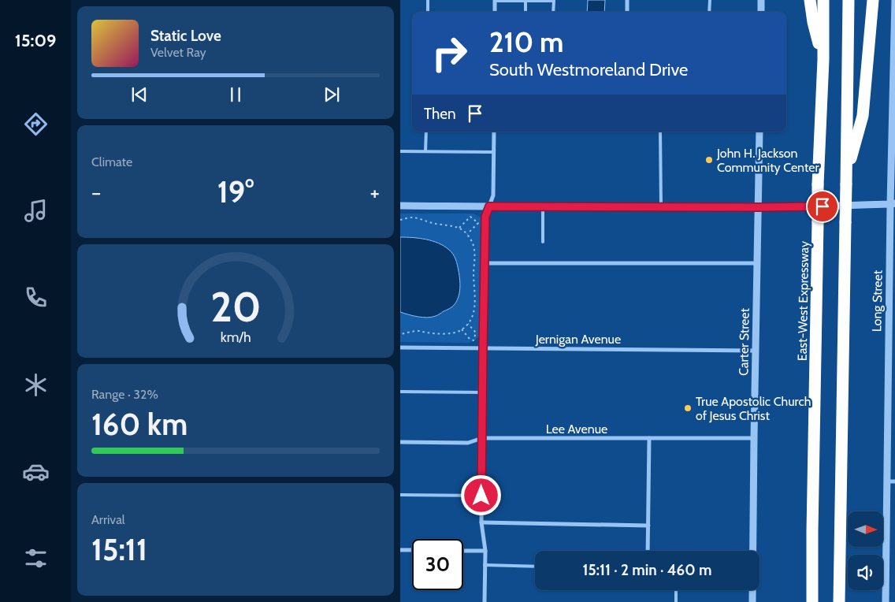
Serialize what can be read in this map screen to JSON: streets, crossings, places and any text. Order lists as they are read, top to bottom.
{
  "streets": {
    "highway": ["East-West Expressway"],
    "street": [
      "Long Street",
      "Jernigan Avenue",
      "Carter Street",
      "Lee Avenue"
    ]
  },
  "crossings": [
    ["Jernigan Avenue", "Carter Street"],
    ["Carter Street", "Lee Avenue"]
  ],
  "places": ["John H. Jackson Community Center", "True Apostolic Church of Jesus Christ"],
  "north": "right",
  "page": {
    "tabs": "15:09",
    "turn": ["210 m", "South Westmoreland Drive"],
    "song": ["Static Love", "Velvet Ray"],
    "then": "Then",
    "tile": [
      "Climate",
      ["Range · 32%", "160 km"],
      ["Arrival", "15:11"]
    ],
    "heat": ["−", "19°", "+"],
    "limit": "30",
    "trip": "15:11 · 2 min · 460 m",
    "gauge": ["20", "km/h"]
  }
}
